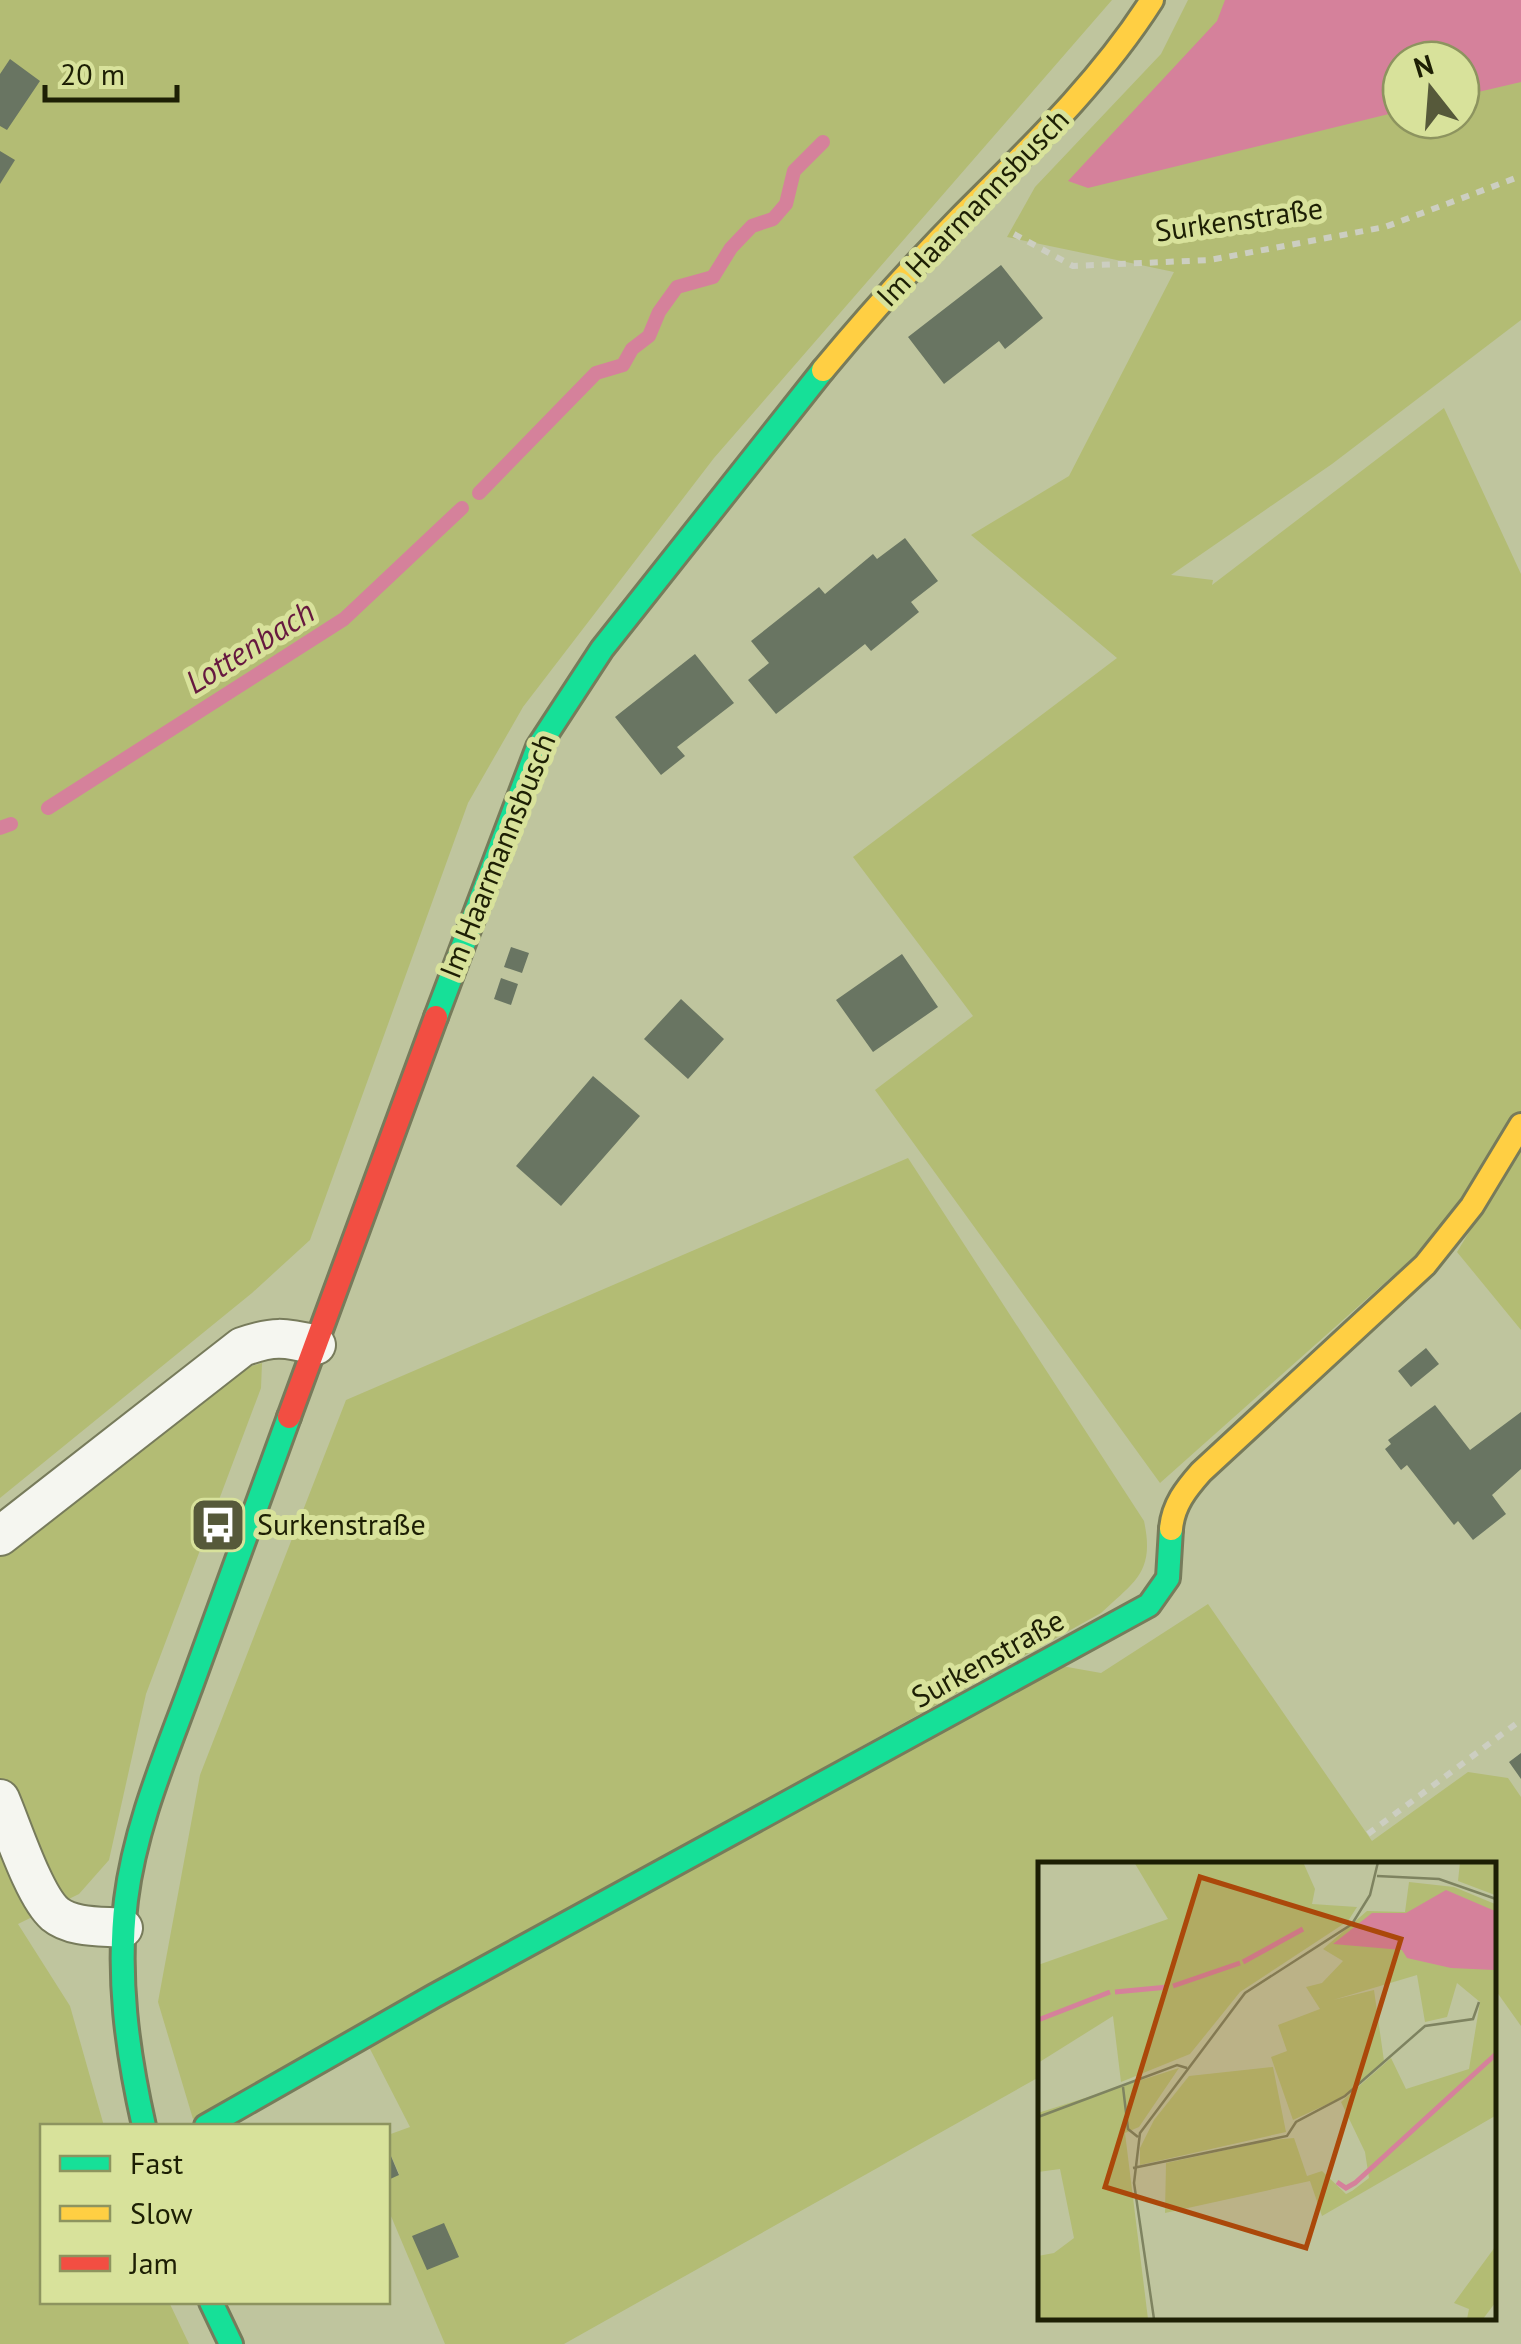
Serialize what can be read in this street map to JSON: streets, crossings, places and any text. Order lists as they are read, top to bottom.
{
  "streets": {
    "street": ["Im Haarmannsbusch", "Surkenstraße"]
  },
  "crossings": [
    ["Im Haarmannsbusch", "Surkenstraße"]
  ],
  "water": ["Lottenbach"],
  "places": {
    "bus stop": ["Surkenstraße"]
  },
  "legend": ["Fast", "Slow", "Jam"],
  "scale_bar": "20 m",
  "north": "top"
}
